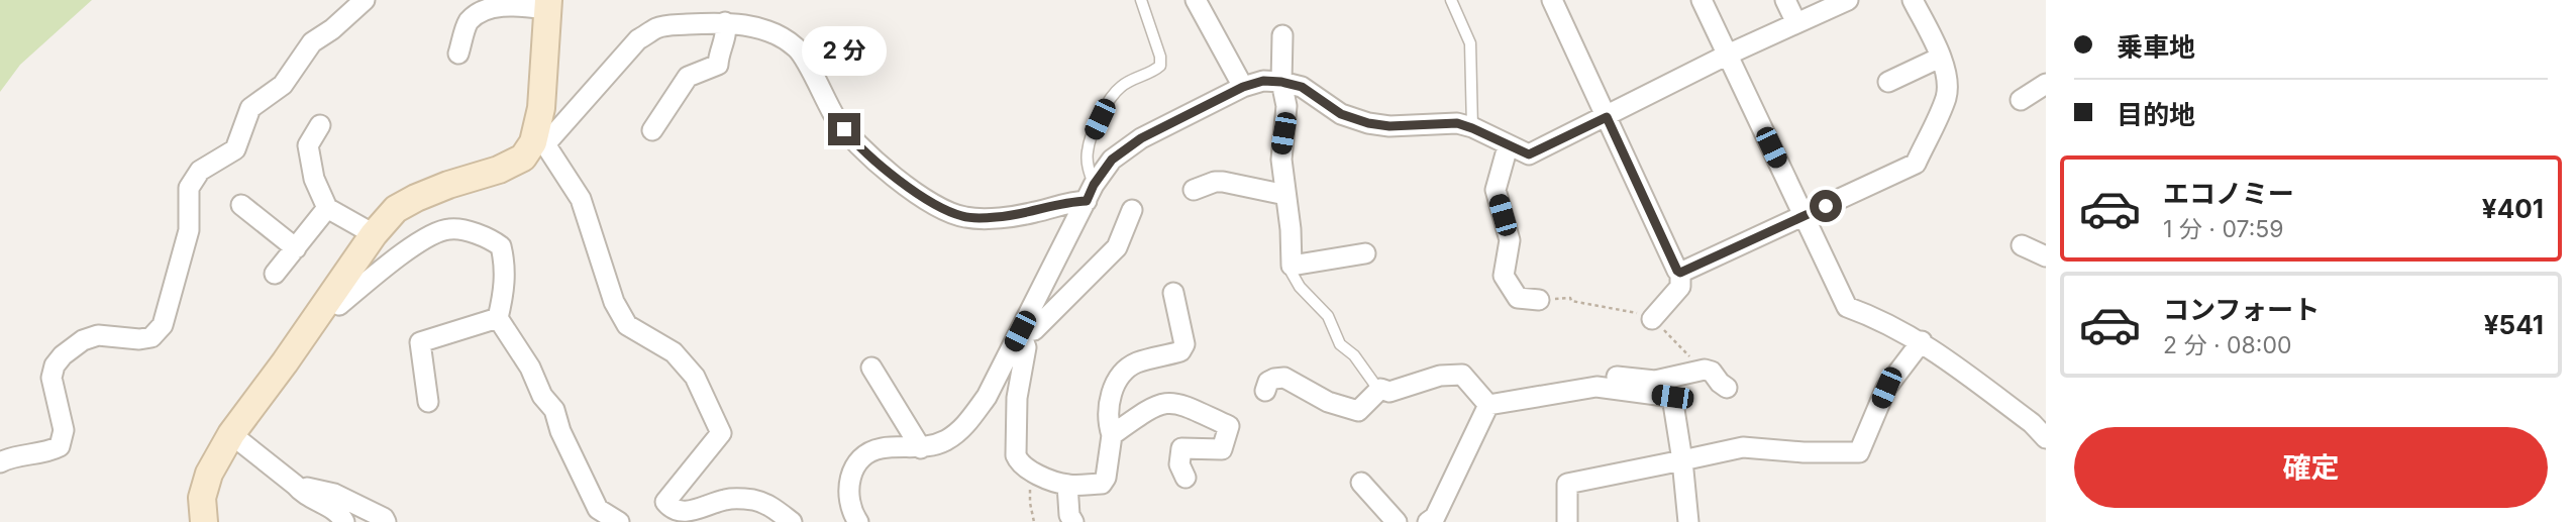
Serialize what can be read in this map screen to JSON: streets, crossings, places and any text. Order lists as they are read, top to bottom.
{
  "page": {
    "banner": ["乗車地", "目的地"],
    "bubble": "2 分",
    "list": [
      {
        "name": "エコノミー",
        "note": "1 分 · 07:59",
        "value": "¥401"
      },
      {
        "name": "コンフォート",
        "note": "2 分 · 08:00",
        "value": "¥541"
      }
    ],
    "buttons": "確定"
  }
}
